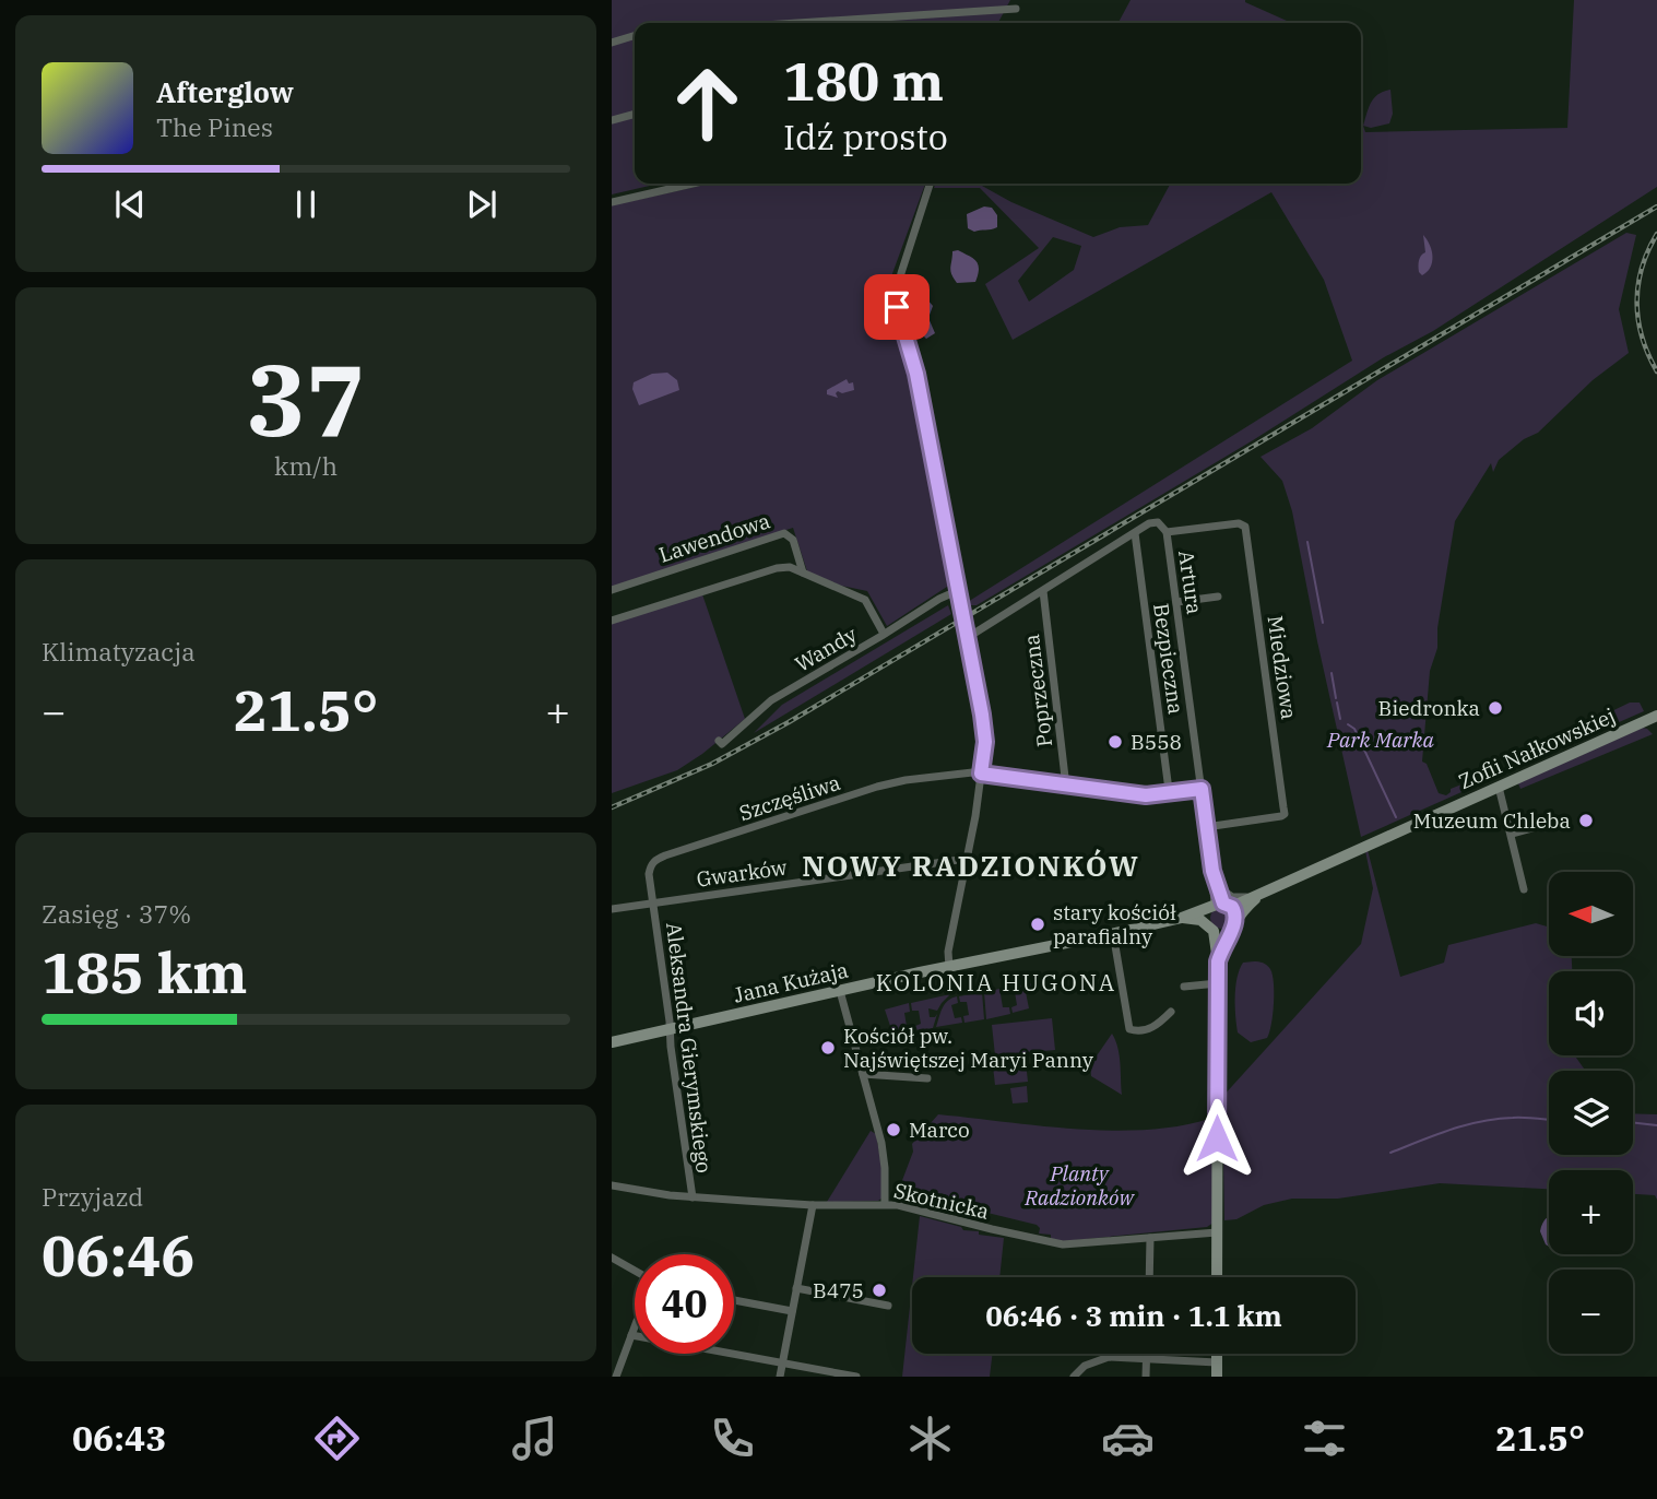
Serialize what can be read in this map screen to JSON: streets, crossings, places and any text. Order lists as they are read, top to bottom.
{
  "streets": {
    "street": [
      "Lawendowa",
      "Artura",
      "Wandy",
      "Bezpieczna",
      "Miedziowa",
      "Poprzeczna",
      "Zofii Nałkowskiej",
      "Szczęśliwa",
      "Gwarków",
      "Jana Kużaja",
      "Aleksandra Gierymskiego",
      "Skotnicka"
    ]
  },
  "crossings": [
    ["Artura", "Bezpieczna"],
    ["Artura", "Miedziowa"],
    ["Artura", "Poprzeczna"],
    ["Artura", "Zofii Nałkowskiej"],
    ["Artura", "Szczęśliwa"],
    ["Artura", "Jana Kużaja"],
    ["Poprzeczna", "Szczęśliwa"],
    ["Zofii Nałkowskiej", "Jana Kużaja"],
    ["Szczęśliwa", "Gwarków"],
    ["Szczęśliwa", "Aleksandra Gierymskiego"],
    ["Gwarków", "Aleksandra Gierymskiego"],
    ["Jana Kużaja", "Aleksandra Gierymskiego"],
    ["Aleksandra Gierymskiego", "Skotnicka"]
  ],
  "districts": ["NOWY RADZIONKÓW", "KOLONIA HUGONA"],
  "parks": ["Park Marka", "Planty Radzionków"],
  "places": [
    "Biedronka",
    "B558",
    "Muzeum Chleba",
    "stary kościół parafialny",
    "Kościół pw. Najświętszej Maryi Panny",
    "Marco",
    "B475"
  ],
  "north": "left",
  "page": {
    "turn": ["180 m", "Idź prosto"],
    "song": ["Afterglow", "The Pines"],
    "tile": [
      ["37", "km/h"],
      "Klimatyzacja",
      ["Zasięg · 37%", "185 km"],
      ["Przyjazd", "06:46"]
    ],
    "heat": ["−", "21.5°", "+"],
    "map_buttons": ["+", "−"],
    "limit": "40",
    "trip": "06:46 · 3 min · 1.1 km",
    "tabs": ["06:43", "21.5°"]
  }
}
